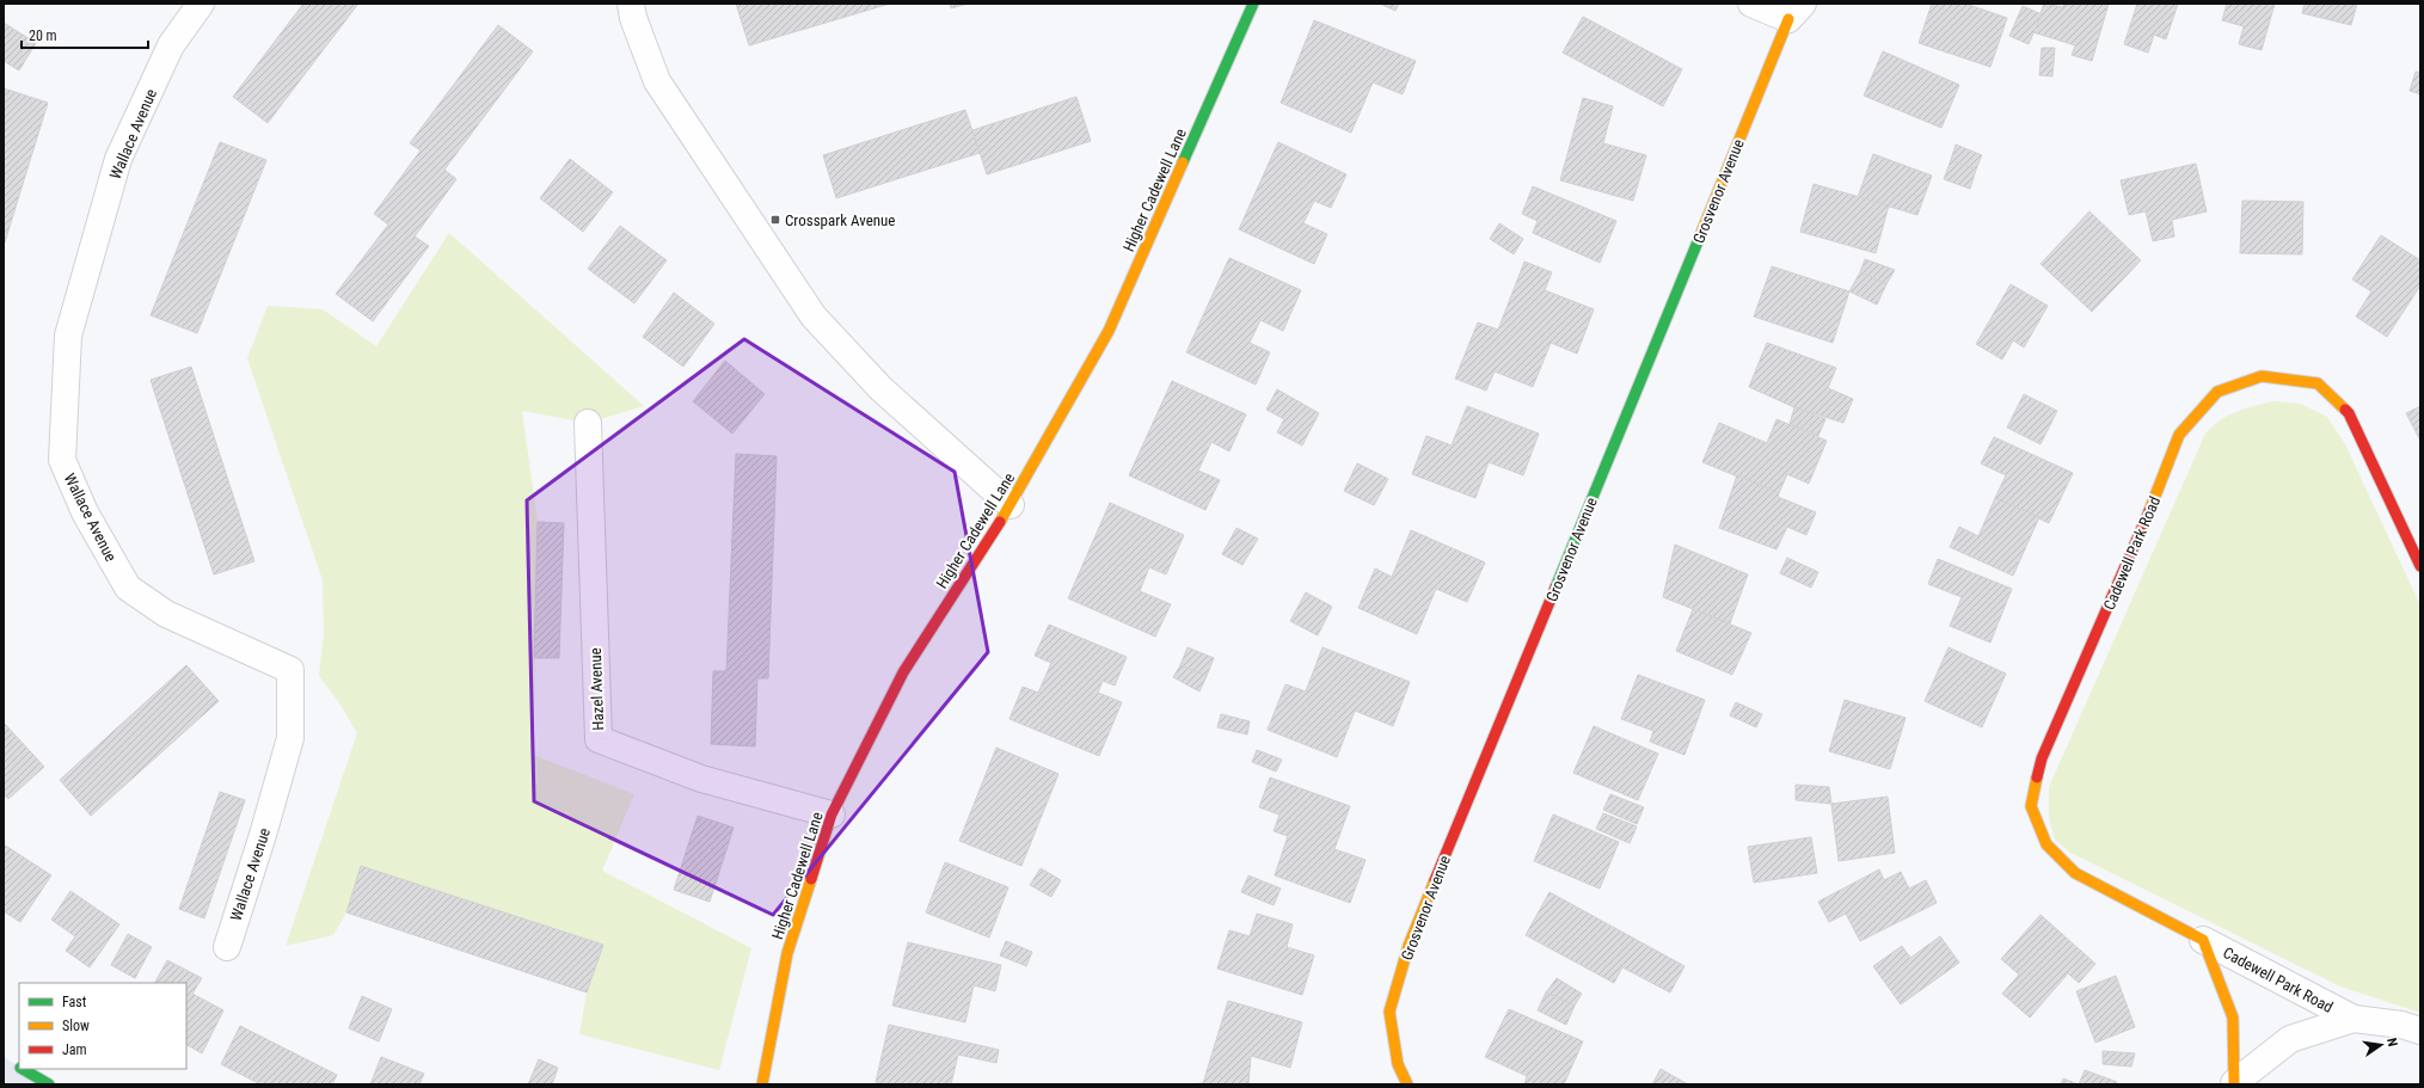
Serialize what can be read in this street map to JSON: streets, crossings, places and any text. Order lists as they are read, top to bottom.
{
  "streets": {
    "street": [
      "Wallace Avenue",
      "Higher Cadewell Lane",
      "Grosvenor Avenue",
      "Cadewell Park Road",
      "Hazel Avenue"
    ]
  },
  "crossings": [
    ["Higher Cadewell Lane", "Hazel Avenue"]
  ],
  "places": {
    "transit": ["Crosspark Avenue"]
  },
  "legend": ["Fast", "Slow", "Jam"],
  "scale_bar": "20 m",
  "north": "right"
}
